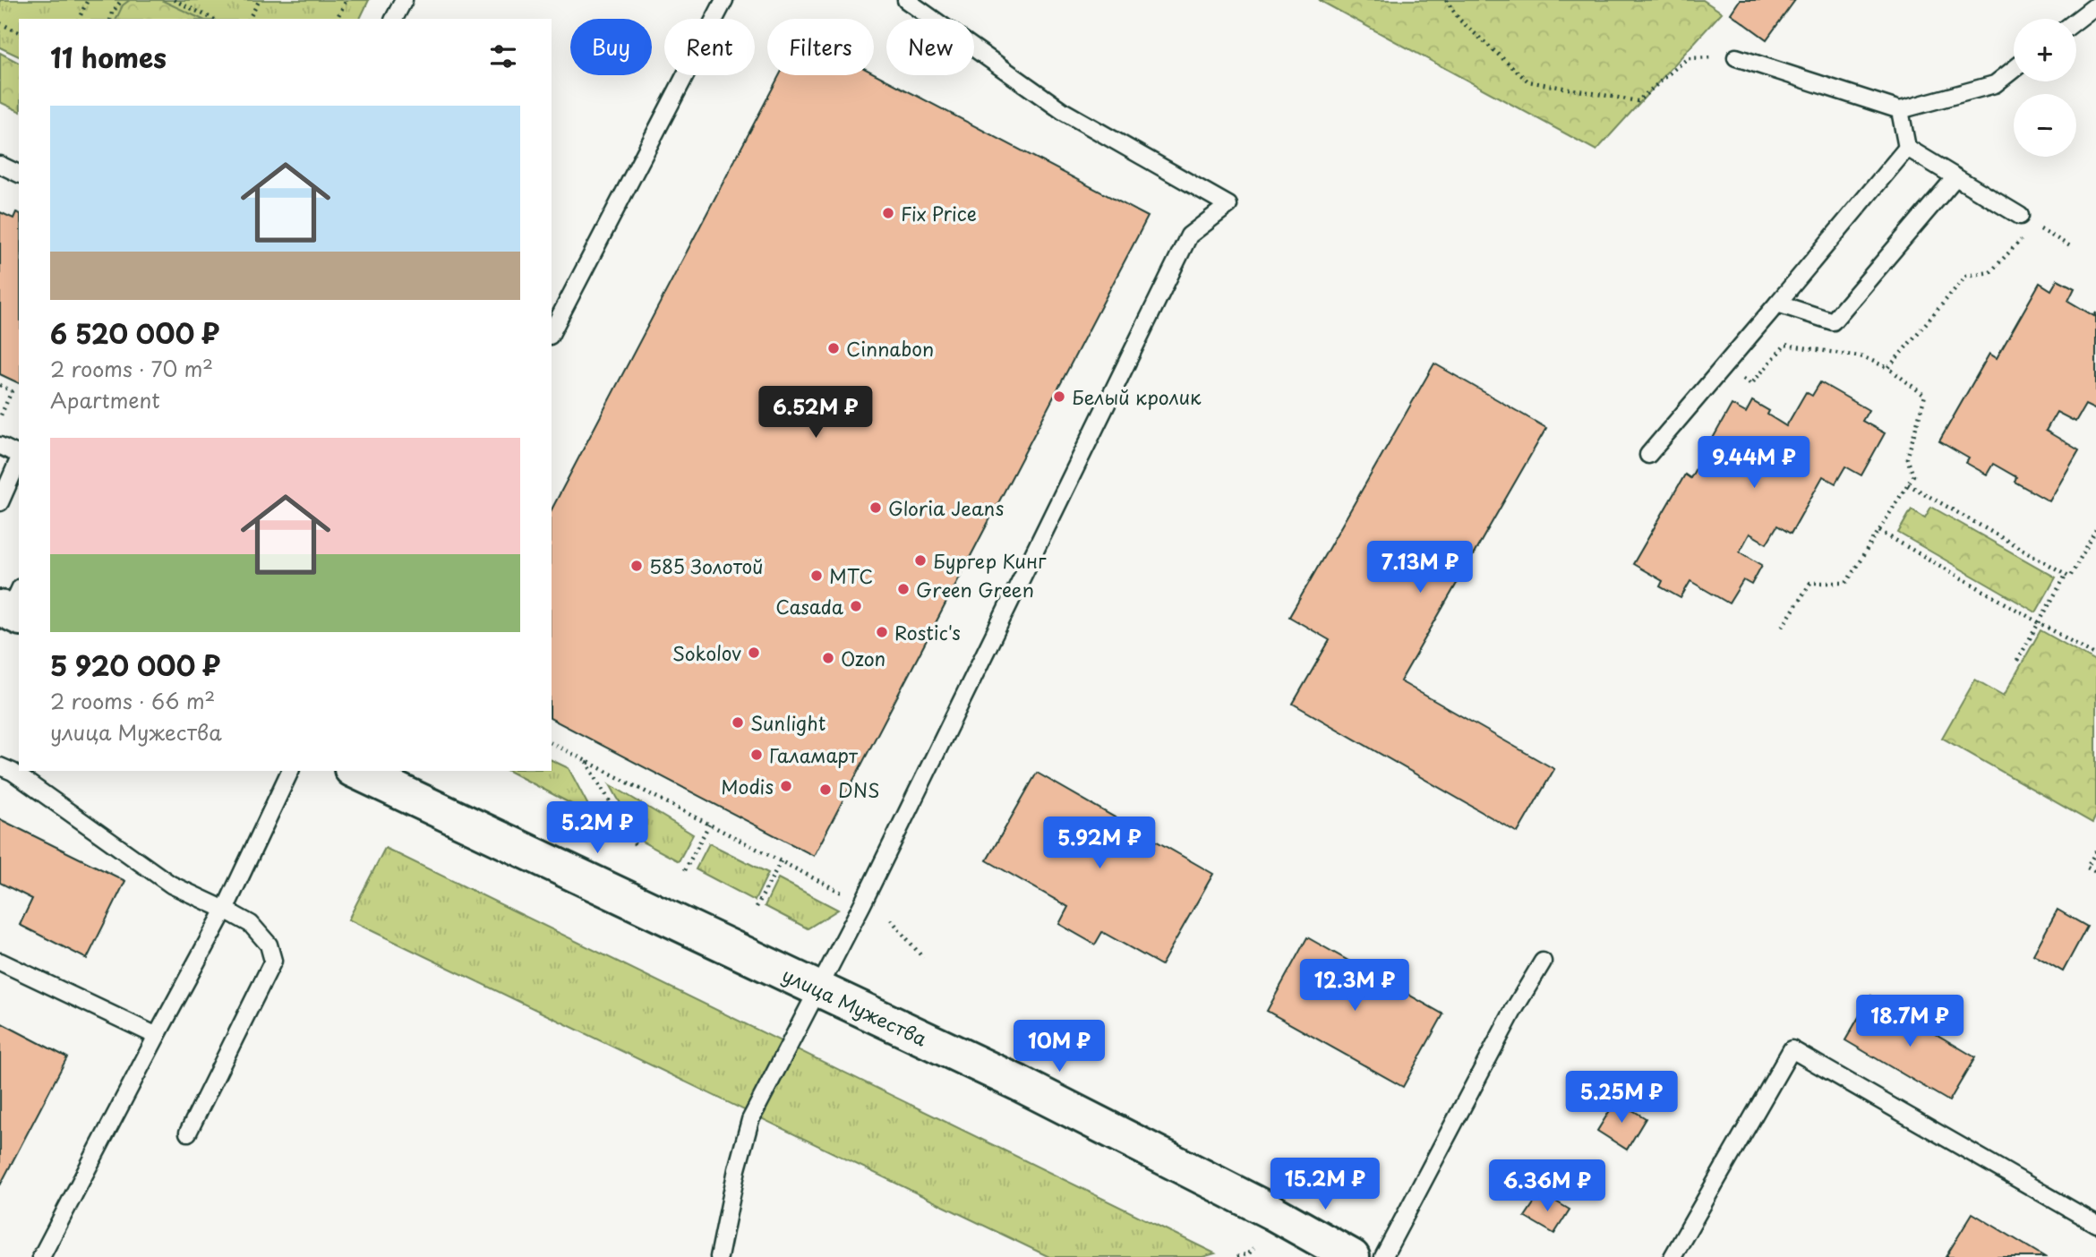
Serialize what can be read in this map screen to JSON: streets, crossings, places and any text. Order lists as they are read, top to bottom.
{
  "streets": {
    "main road": ["улица Мужества"]
  },
  "places": [
    "Fix Price",
    "Cinnabon",
    "Белый кролик",
    "Gloria Jeans",
    "Бургер Кинг",
    "585 Золотой",
    "МТС",
    "Green Green",
    "Casada",
    "Rostic's",
    "Sokolov",
    "Ozon",
    "Sunlight",
    "Галамарт",
    "Modis",
    "DNS"
  ],
  "page": {
    "map_buttons": ["+", "−"],
    "chip": [
      "Buy",
      "Rent",
      "Filters",
      "New"
    ],
    "heading": "11 homes",
    "list": [
      {
        "name": "6 520 000 ₽",
        "note": "2 rooms · 70 m² · Apartment"
      },
      {
        "name": "5 920 000 ₽",
        "note": "2 rooms · 66 m² · улица Мужества"
      }
    ],
    "price": [
      "6.52M ₽",
      "9.44M ₽",
      "7.13M ₽",
      "5.2M ₽",
      "5.92M ₽",
      "12.3M ₽",
      "18.7M ₽",
      "10M ₽",
      "5.25M ₽",
      "15.2M ₽",
      "6.36M ₽"
    ]
  }
}
